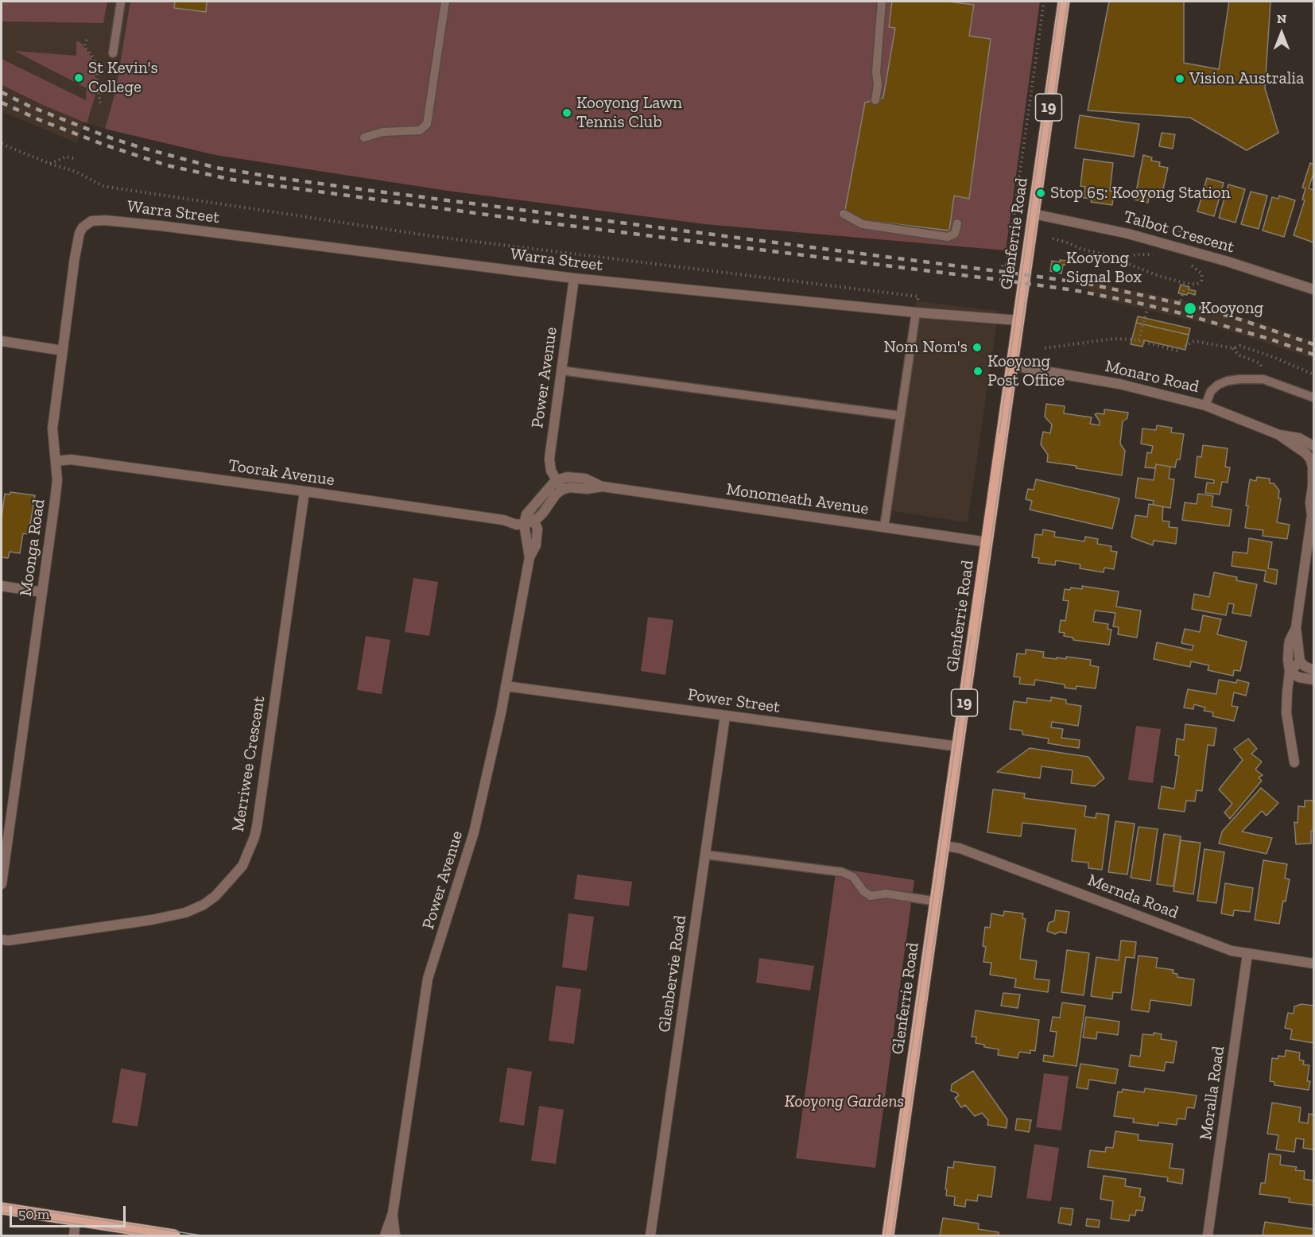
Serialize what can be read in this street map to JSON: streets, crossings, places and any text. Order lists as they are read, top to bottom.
{
  "streets": {
    "main road": ["19", "Glenferrie Road"],
    "street": [
      "Warra Street",
      "Talbot Crescent",
      "Monaro Road",
      "Power Avenue",
      "Toorak Avenue",
      "Monomeath Avenue",
      "Moonga Road",
      "Power Street",
      "Merriwee Crescent",
      "Mernda Road",
      "Glenbervie Road",
      "Moralla Road"
    ]
  },
  "crossings": [
    ["Warra Street", "Glenferrie Road"],
    ["Warra Street", "Power Avenue"],
    ["Warra Street", "Moonga Road"],
    ["Talbot Crescent", "Glenferrie Road"],
    ["Glenferrie Road", "Monaro Road"],
    ["Glenferrie Road", "Monomeath Avenue"],
    ["Glenferrie Road", "Power Street"],
    ["Glenferrie Road", "Mernda Road"],
    ["Power Avenue", "Toorak Avenue"],
    ["Power Avenue", "Monomeath Avenue"],
    ["Power Avenue", "Power Street"],
    ["Toorak Avenue", "Moonga Road"],
    ["Toorak Avenue", "Merriwee Crescent"],
    ["Power Street", "Glenbervie Road"],
    ["Mernda Road", "Moralla Road"]
  ],
  "parks": ["Kooyong Gardens"],
  "places": [
    "St Kevin's College",
    "Vision Australia",
    "Kooyong Lawn Tennis Club",
    "Stop 65: Kooyong Station",
    "Kooyong Signal Box",
    "Kooyong",
    "Nom Nom's",
    "Kooyong Post Office"
  ],
  "scale_bar": "50 m",
  "north": "top"
}
